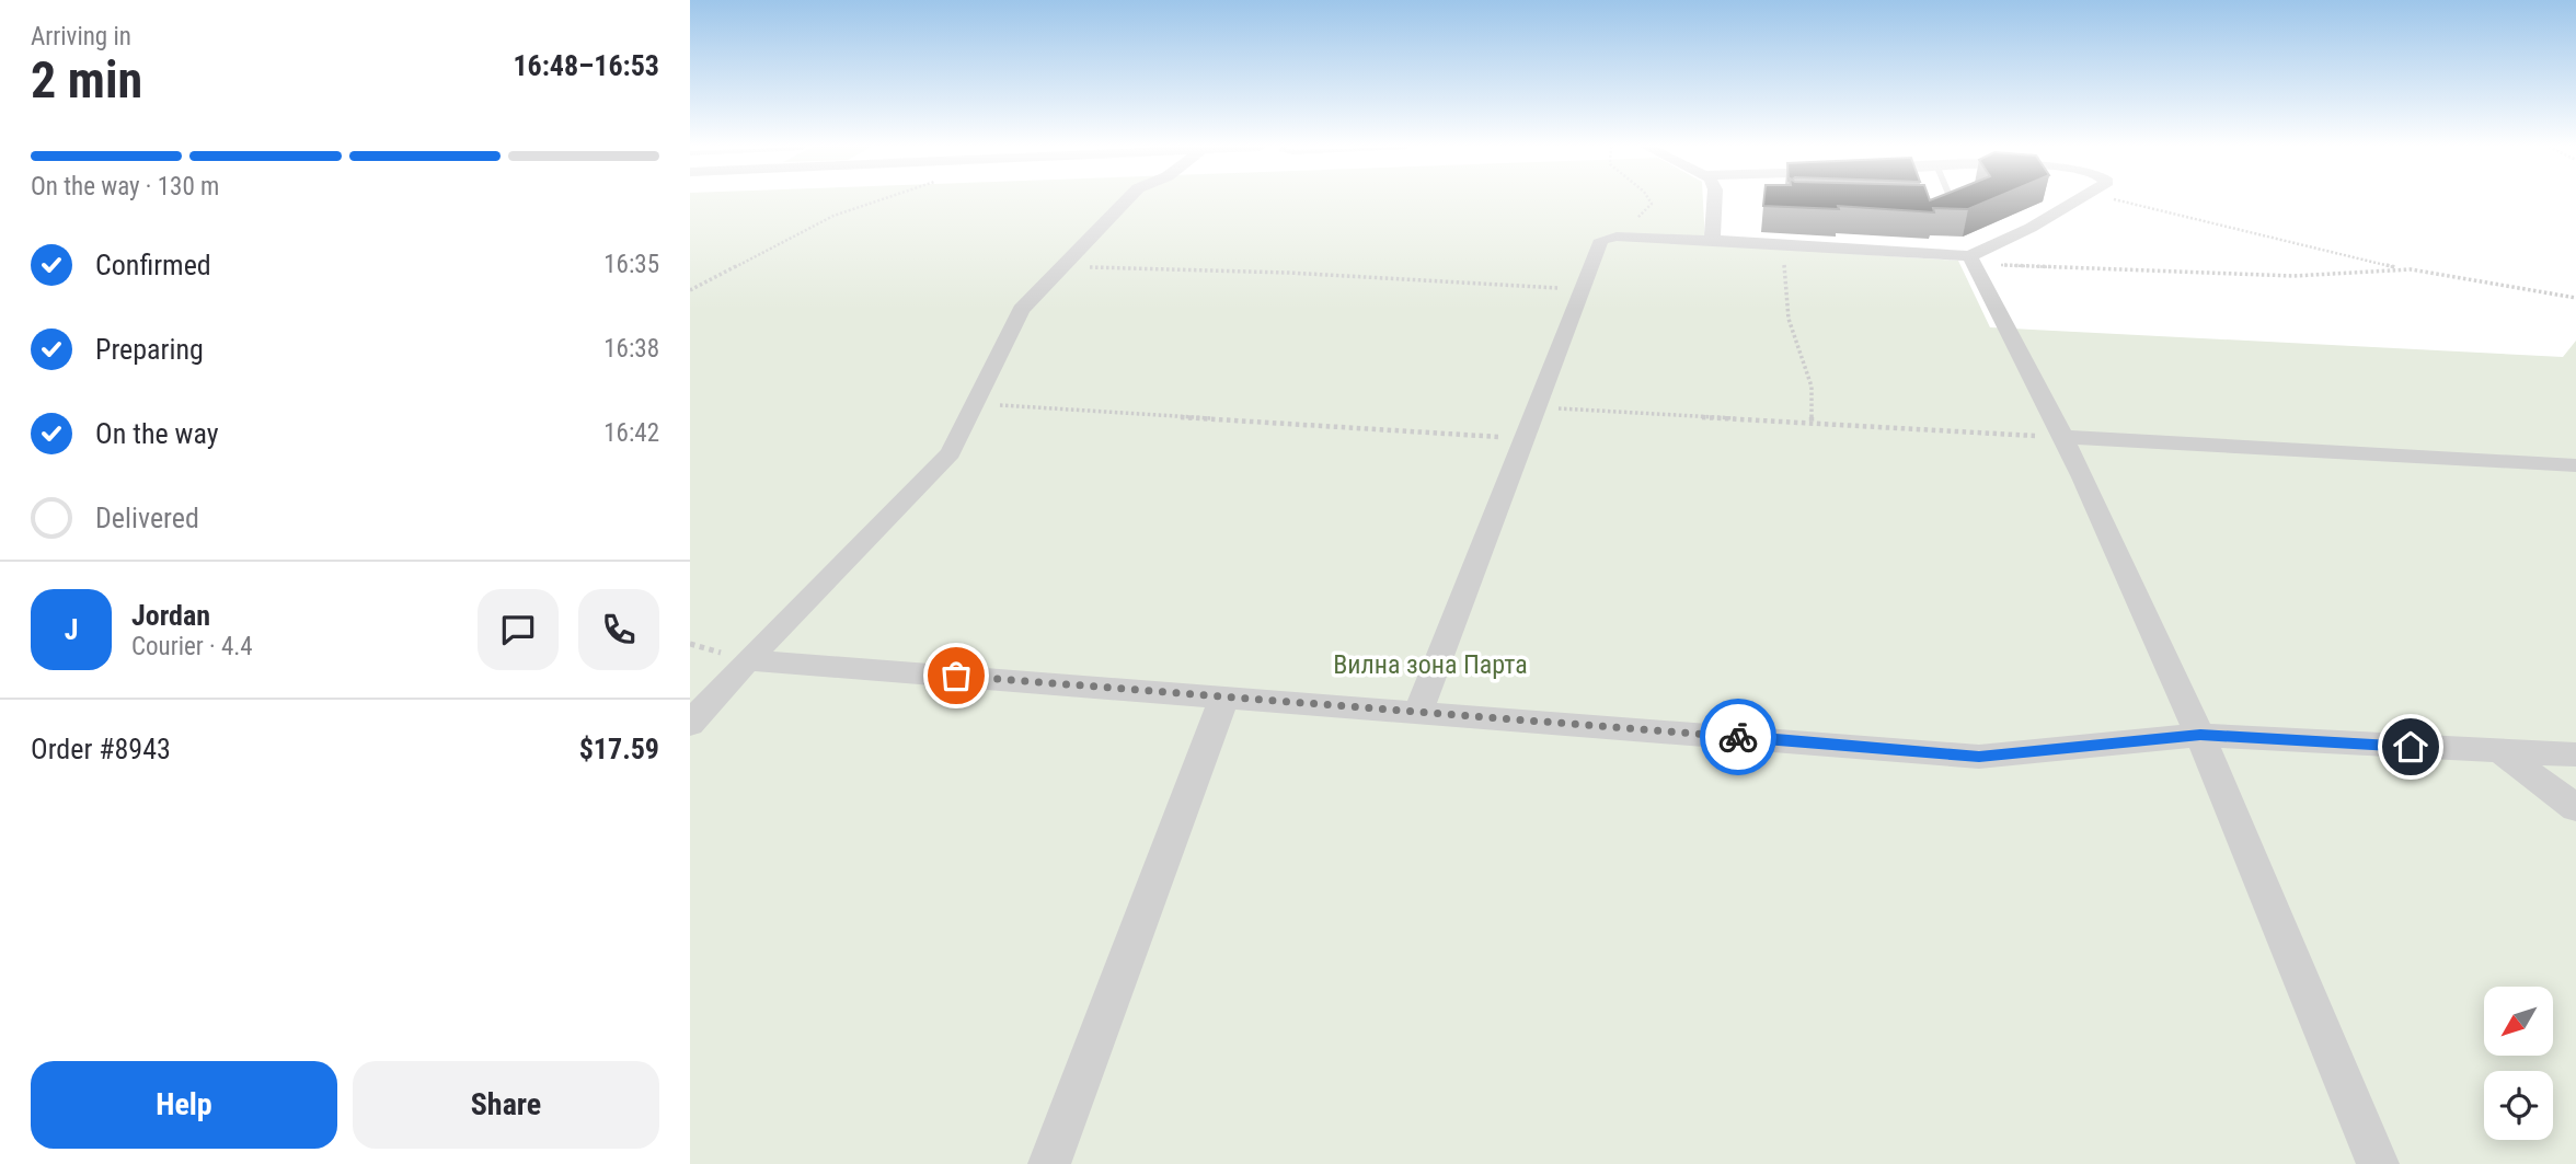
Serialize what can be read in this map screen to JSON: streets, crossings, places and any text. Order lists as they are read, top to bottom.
{
  "parks": ["Вилна зона Парта"],
  "north": "bottom left",
  "page": {
    "heading": ["2 min", "Arriving in", "16:48–16:53"],
    "panel": [
      "Jordan",
      "Courier · 4.4",
      "Order #8943",
      "$17.59"
    ],
    "bar": "On the way · 130 m",
    "list": [
      ["Confirmed", "16:35"],
      ["Preparing", "16:38"],
      ["On the way", "16:42"],
      "Delivered"
    ],
    "round": "J",
    "buttons": ["Help", "Share"]
  }
}
